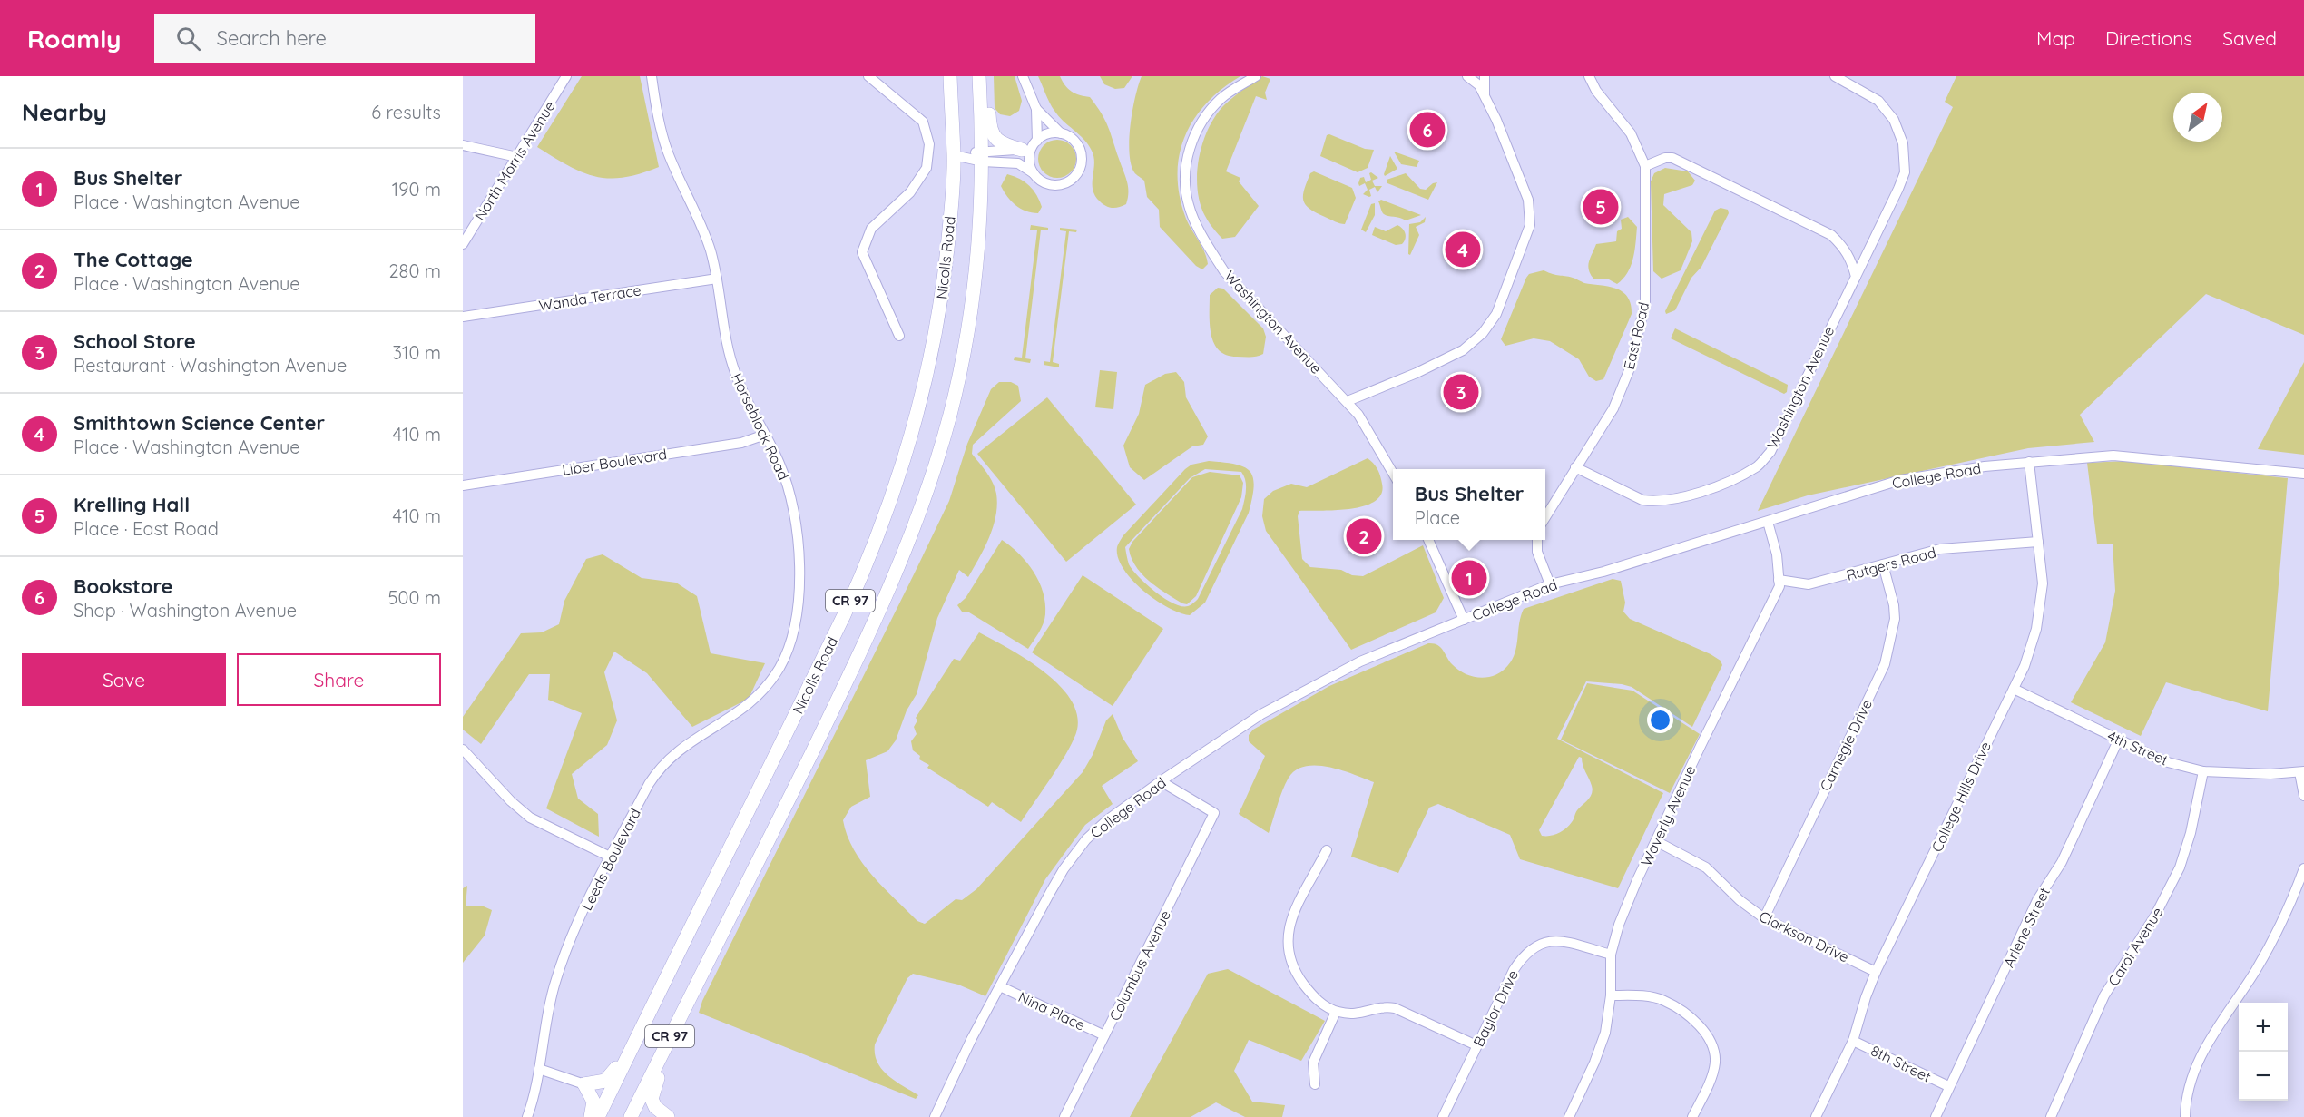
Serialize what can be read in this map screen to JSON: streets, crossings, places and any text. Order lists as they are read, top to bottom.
{
  "streets": {
    "highway": ["Nicolls Road", "CR 97"],
    "street": [
      "North Morris Avenue",
      "Wanda Terrace",
      "Washington Avenue",
      "East Road",
      "Horseblock Road",
      "Liber Boulevard",
      "College Road",
      "Rutgers Road",
      "Carnegie Drive",
      "4th Street",
      "College Hills Drive",
      "Waverly Avenue",
      "Leeds Boulevard",
      "Arlene Street",
      "Clarkson Drive",
      "Carol Avenue",
      "Columbus Avenue",
      "Baylor Drive",
      "Nina Place",
      "8th Street"
    ]
  },
  "crossings": [
    ["Wanda Terrace", "Horseblock Road"],
    ["Washington Avenue", "East Road"],
    ["Horseblock Road", "Liber Boulevard"],
    ["Horseblock Road", "Leeds Boulevard"],
    ["College Road", "College Hills Drive"],
    ["College Road", "Waverly Avenue"],
    ["College Road", "Columbus Avenue"],
    ["College Road", "Nina Place"],
    ["Rutgers Road", "Carnegie Drive"],
    ["Rutgers Road", "College Hills Drive"],
    ["Rutgers Road", "Waverly Avenue"],
    ["Carnegie Drive", "Clarkson Drive"],
    ["4th Street", "College Hills Drive"],
    ["4th Street", "Arlene Street"],
    ["4th Street", "Carol Avenue"],
    ["College Hills Drive", "Clarkson Drive"],
    ["College Hills Drive", "8th Street"],
    ["Waverly Avenue", "Clarkson Drive"],
    ["Waverly Avenue", "Baylor Drive"],
    ["Arlene Street", "8th Street"],
    ["Columbus Avenue", "Nina Place"]
  ],
  "north": "top right",
  "page": {
    "header": "Roamly",
    "search": "Search here",
    "nav": ["Map", "Directions", "Saved"],
    "heading": ["Nearby", "6 results"],
    "pins": [
      "6",
      "5",
      "4",
      "3",
      "2",
      "1"
    ],
    "list": [
      {
        "mark": "1",
        "name": "Bus Shelter",
        "note": "Place · Washington Avenue",
        "value": "190 m"
      },
      {
        "mark": "2",
        "name": "The Cottage",
        "note": "Place · Washington Avenue",
        "value": "280 m"
      },
      {
        "mark": "3",
        "name": "School Store",
        "note": "Restaurant · Washington Avenue",
        "value": "310 m"
      },
      {
        "mark": "4",
        "name": "Smithtown Science Center",
        "note": "Place · Washington Avenue",
        "value": "410 m"
      },
      {
        "mark": "5",
        "name": "Krelling Hall",
        "note": "Place · East Road",
        "value": "410 m"
      },
      {
        "mark": "6",
        "name": "Bookstore",
        "note": "Shop · Washington Avenue",
        "value": "500 m"
      }
    ],
    "popup": ["Bus Shelter", "Place"],
    "buttons": ["Save", "Share"],
    "map_buttons": ["+", "−"]
  }
}
